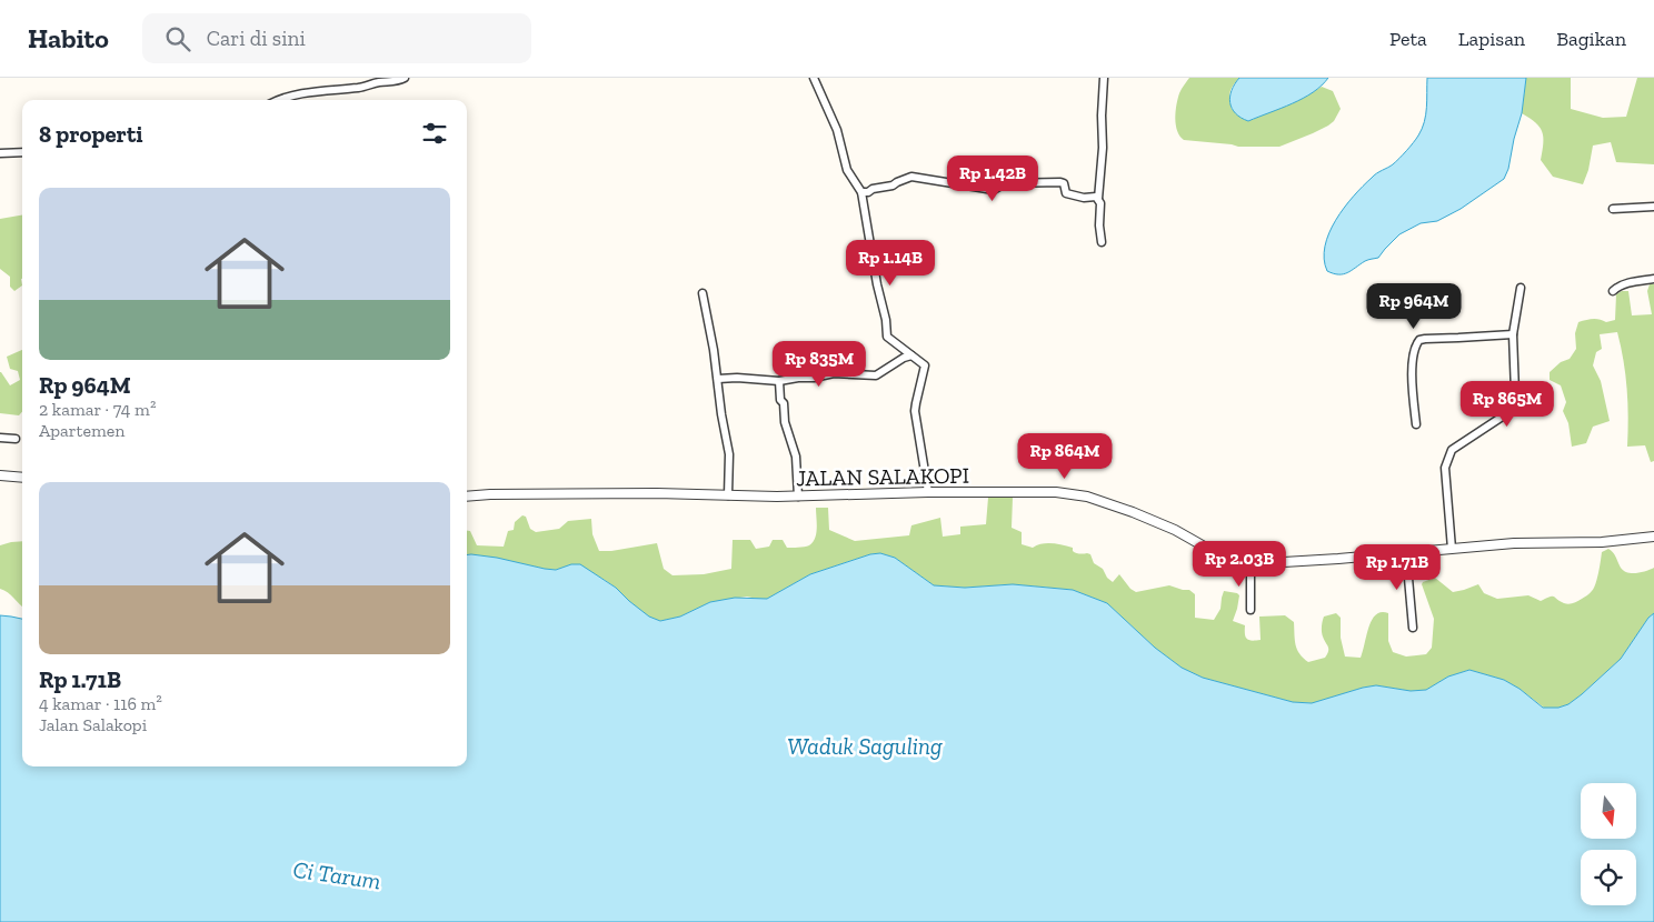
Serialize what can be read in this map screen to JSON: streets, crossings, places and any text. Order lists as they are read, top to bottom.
{
  "streets": {
    "street": ["JALAN SALAKOPI"]
  },
  "water": ["Waduk Saguling", "Ci Tarum"],
  "north": "bottom",
  "page": {
    "header": "Habito",
    "search": "Cari di sini",
    "nav": ["Peta", "Lapisan", "Bagikan"],
    "heading": "8 properti",
    "price": [
      "Rp 1.42B",
      "Rp 1.14B",
      "Rp 964M",
      "Rp 835M",
      "Rp 865M",
      "Rp 864M",
      "Rp 2.03B",
      "Rp 1.71B"
    ],
    "list": [
      {
        "name": "Rp 964M",
        "note": "2 kamar · 74 m² · Apartemen"
      },
      {
        "name": "Rp 1.71B",
        "note": "4 kamar · 116 m² · Jalan Salakopi"
      }
    ]
  }
}
